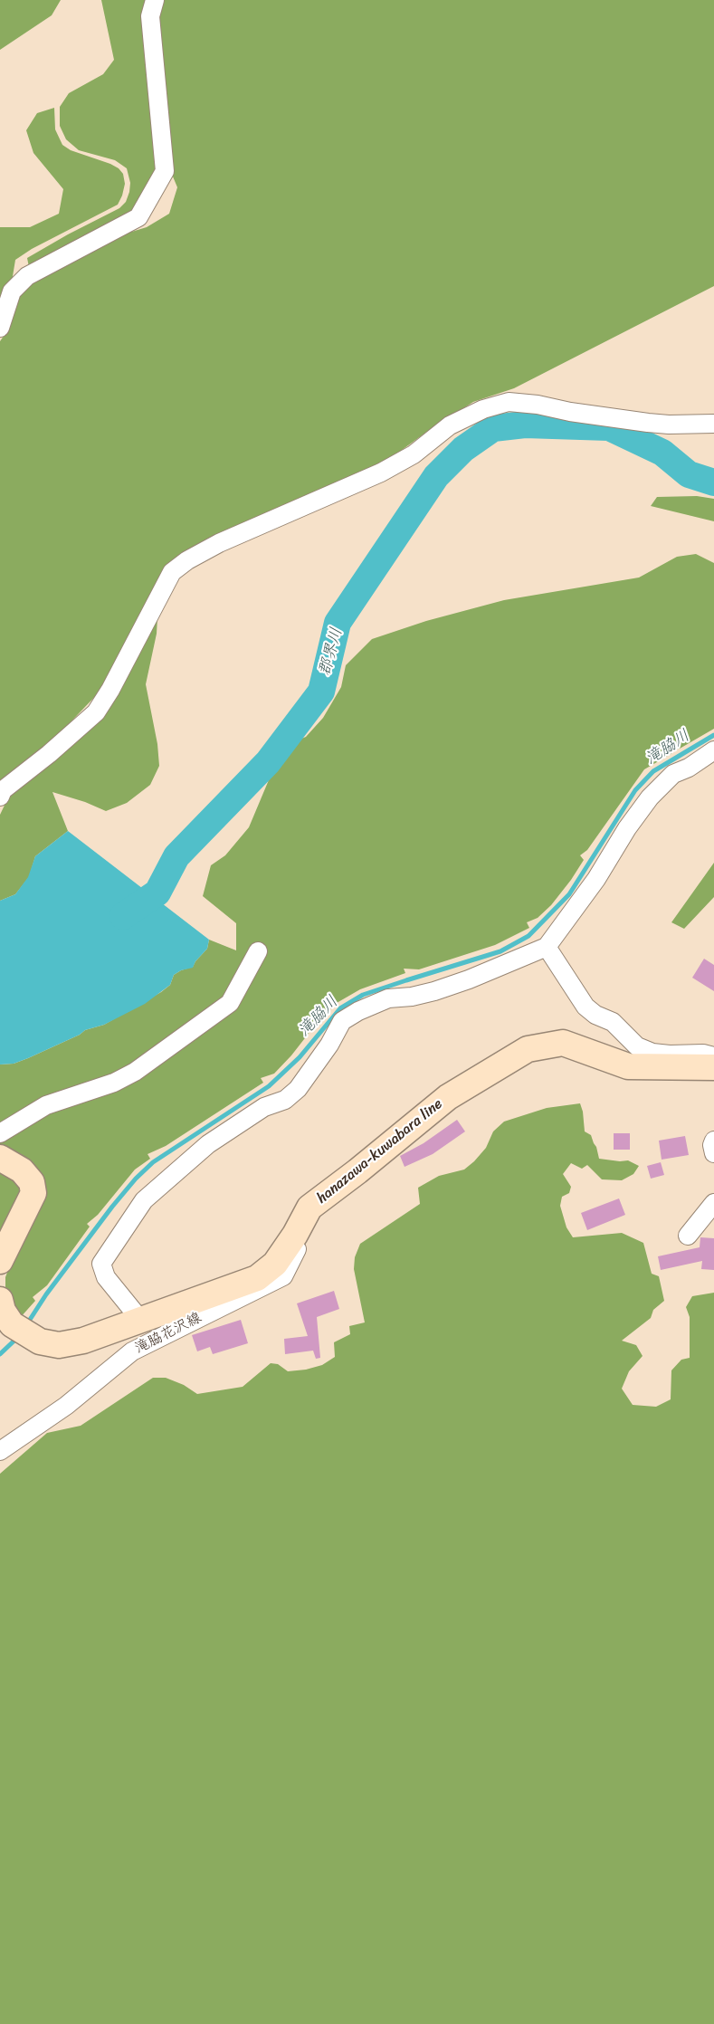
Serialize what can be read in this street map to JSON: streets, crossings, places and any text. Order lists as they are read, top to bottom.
{
  "streets": {
    "main road": ["hanazawa-kuwabara line"],
    "street": ["滝脇花沢線"]
  },
  "crossings": [
    ["hanazawa-kuwabara line", "滝脇花沢線"]
  ],
  "water": ["郡界川", "滝脇川"]
}
